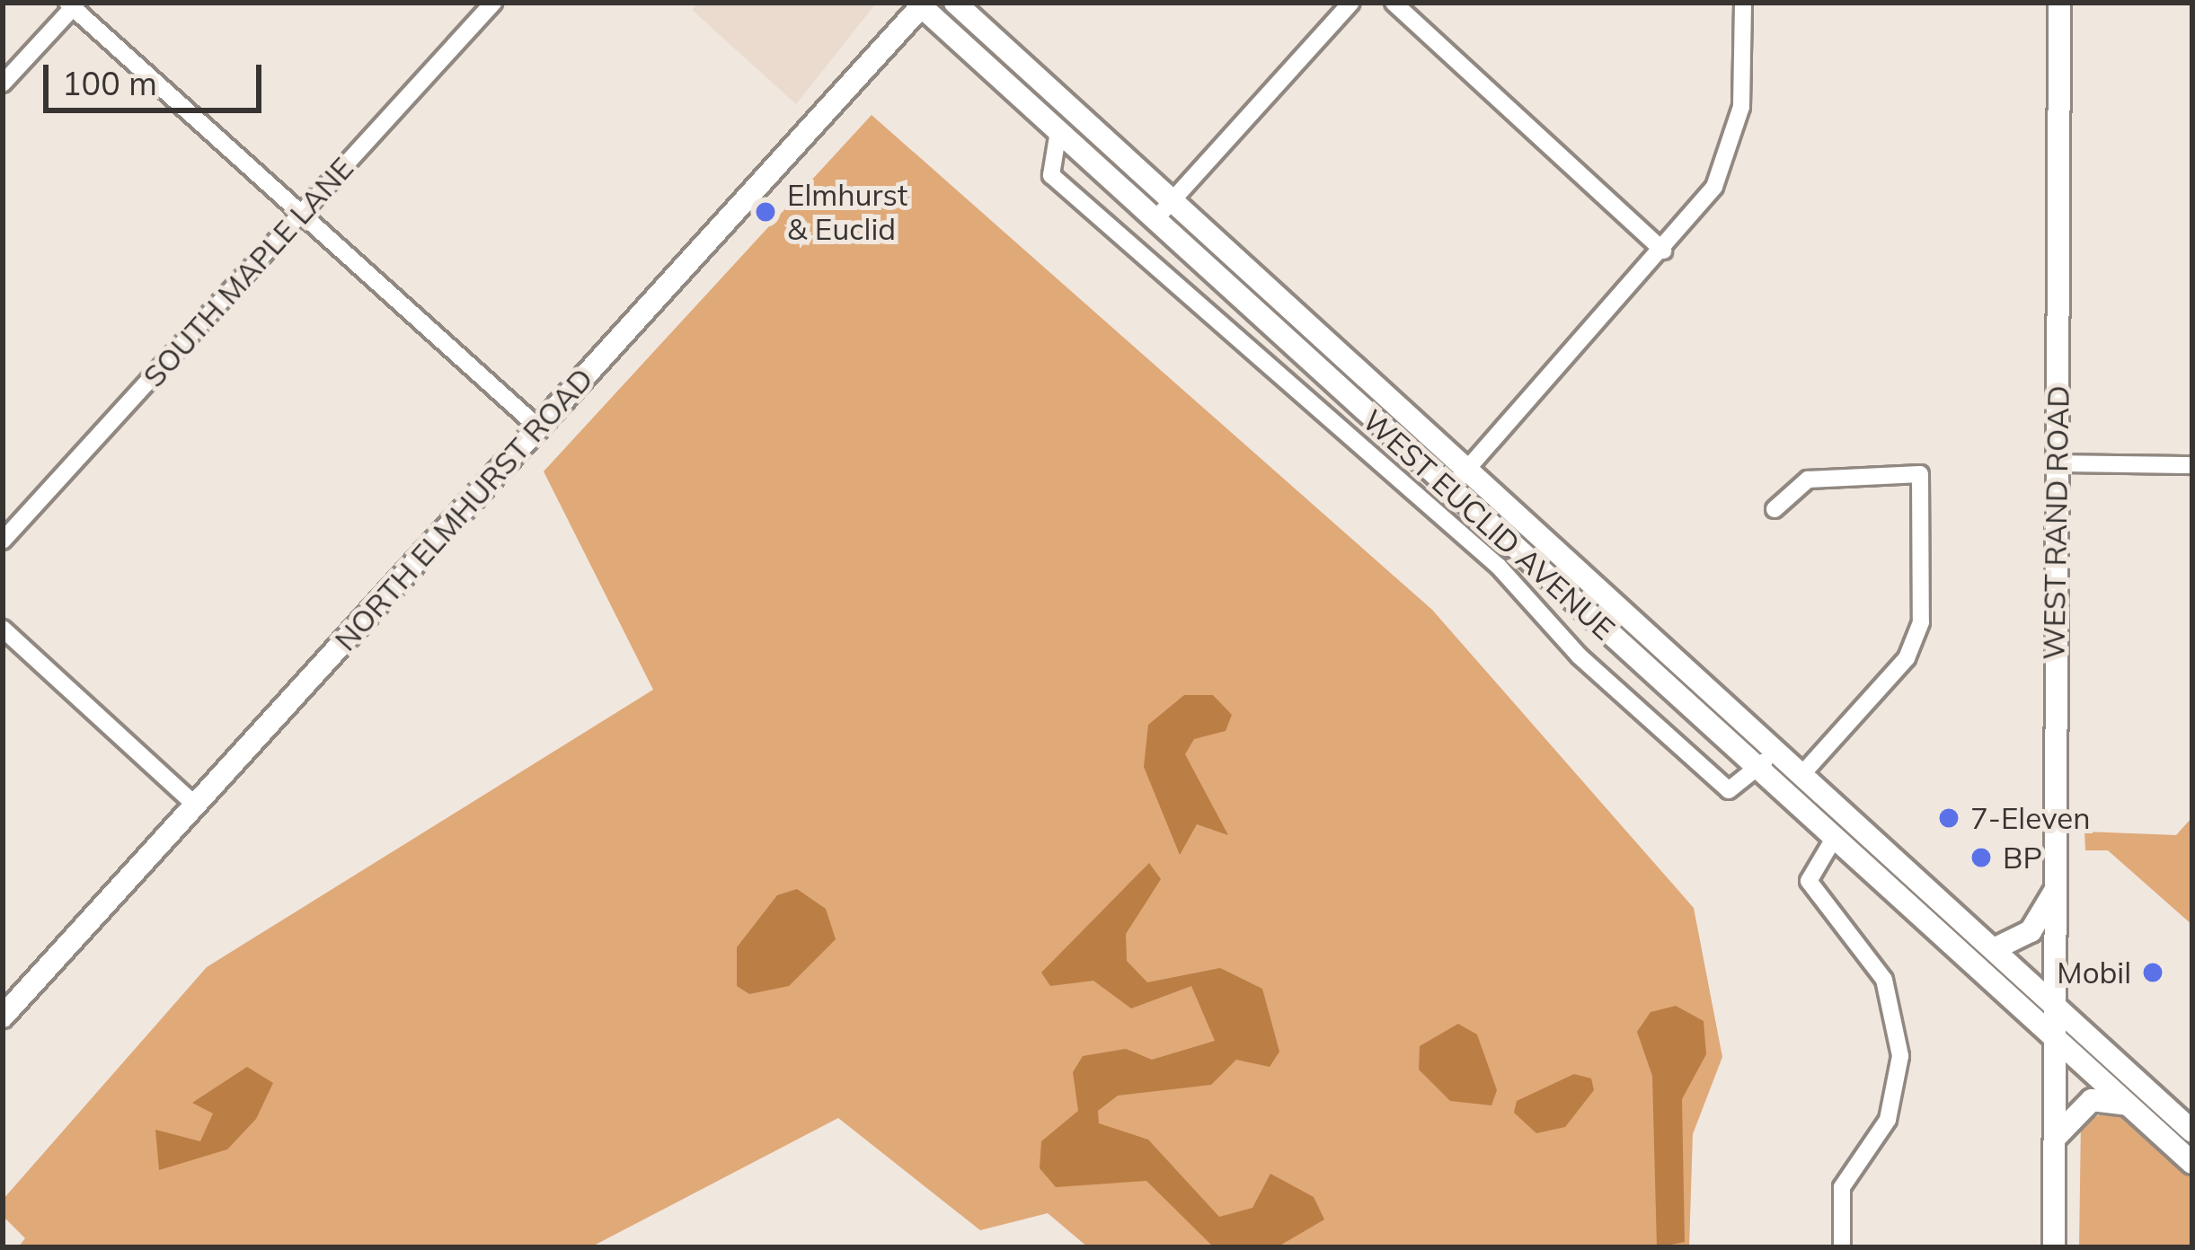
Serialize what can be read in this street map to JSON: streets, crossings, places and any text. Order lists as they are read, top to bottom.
{
  "streets": {
    "main road": ["NORTH ELMHURST ROAD", "WEST RAND ROAD", "WEST EUCLID AVENUE"],
    "street": ["SOUTH MAPLE LANE"]
  },
  "crossings": [
    ["NORTH ELMHURST ROAD", "WEST EUCLID AVENUE"],
    ["WEST RAND ROAD", "WEST EUCLID AVENUE"]
  ],
  "places": [
    "Elmhurst & Euclid",
    "7-Eleven",
    "BP",
    "Mobil"
  ],
  "scale_bar": "100 m"
}
